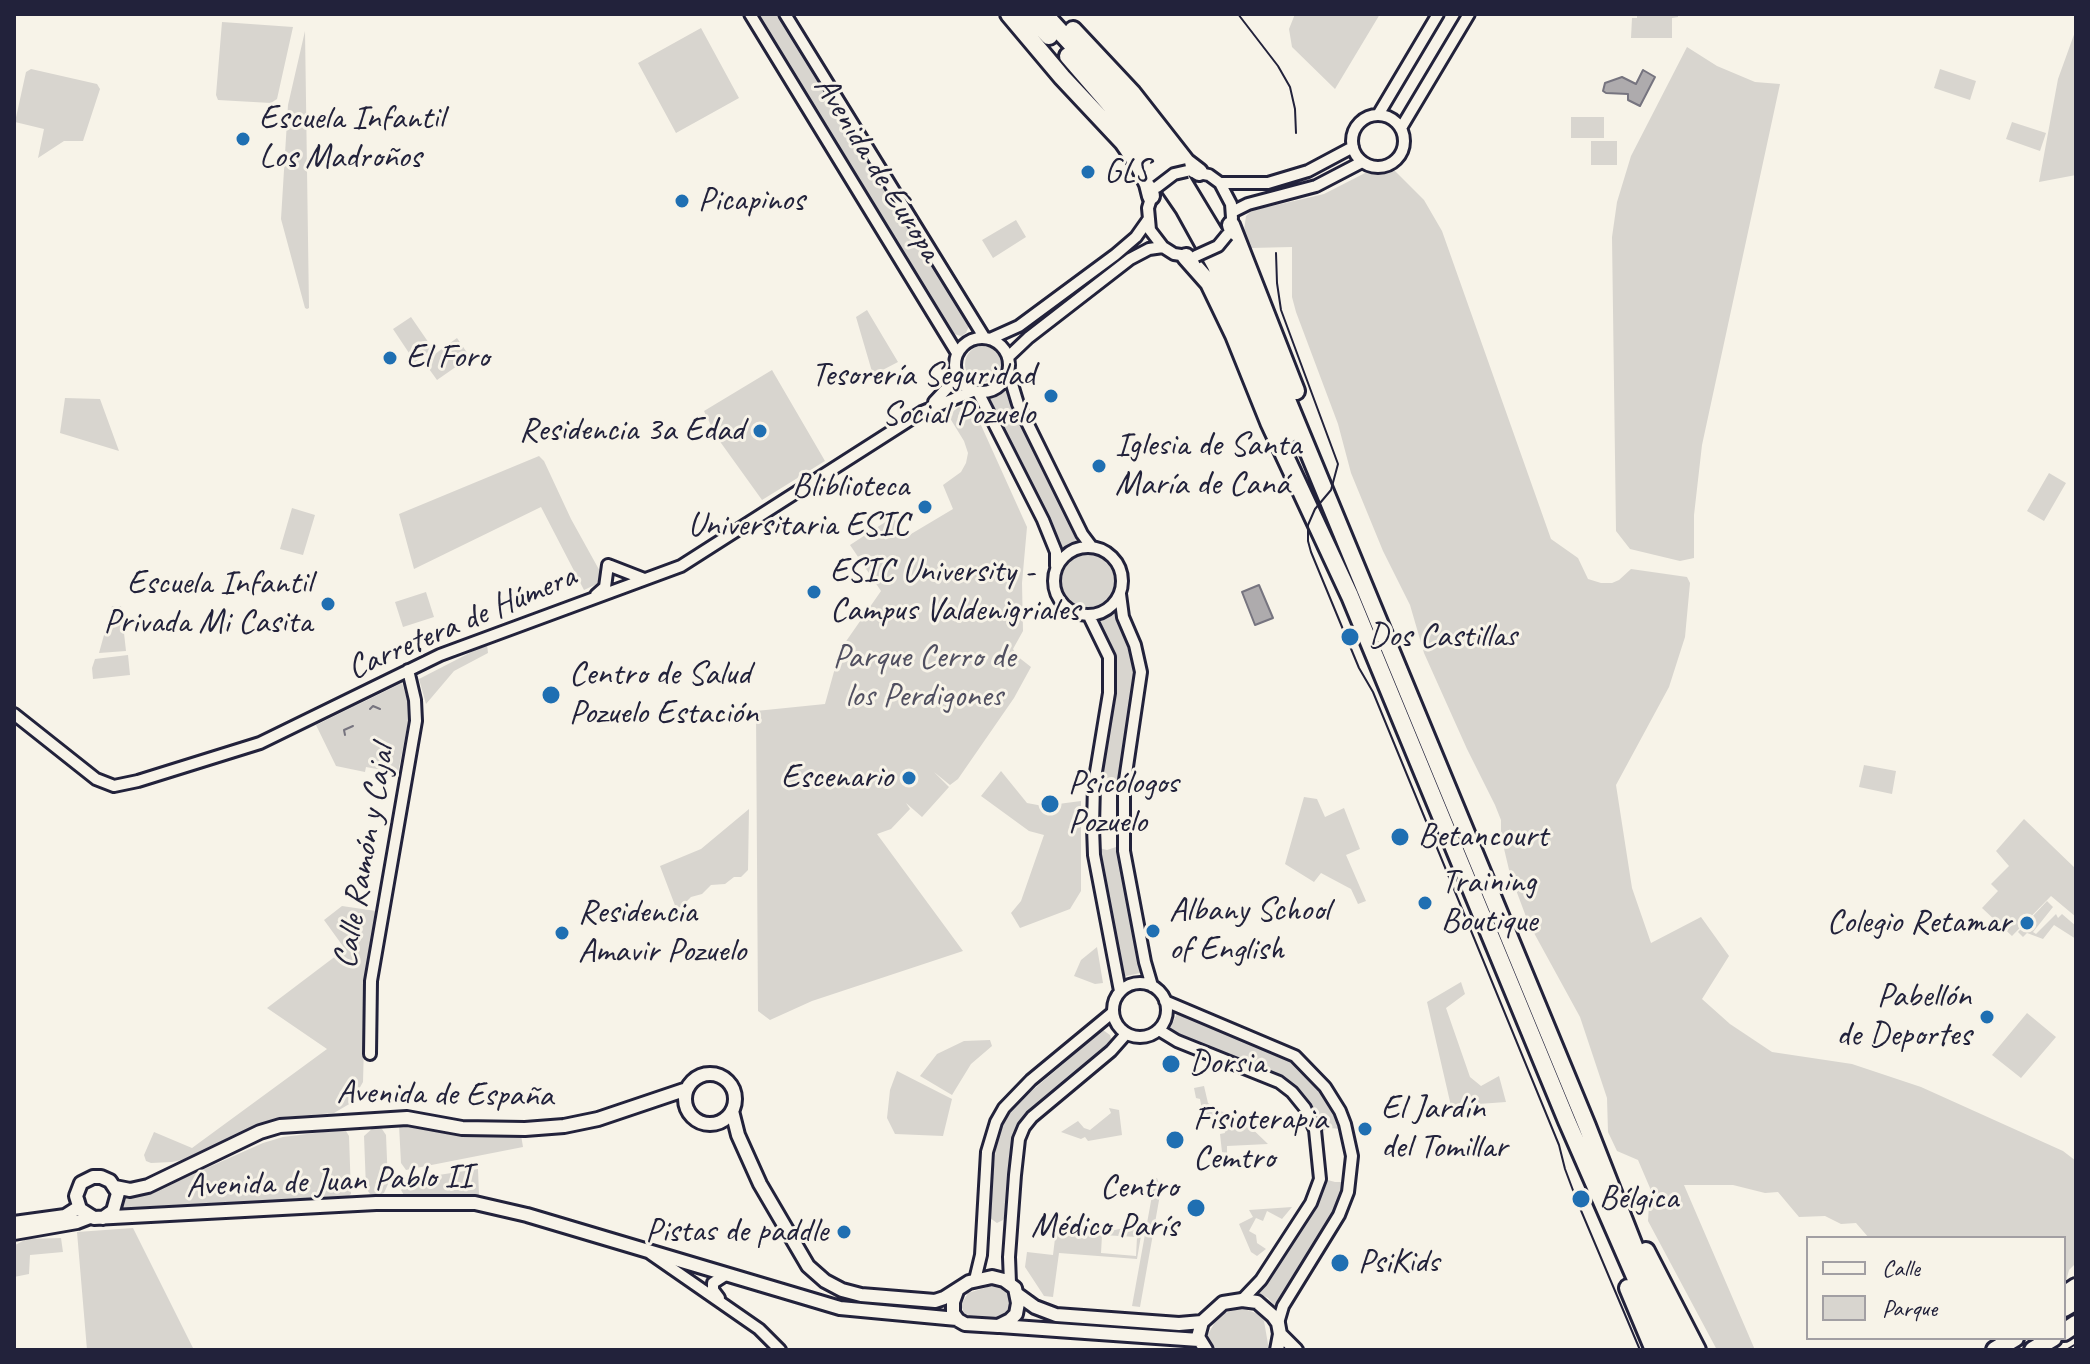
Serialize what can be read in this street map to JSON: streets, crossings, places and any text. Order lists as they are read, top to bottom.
{
  "streets": {
    "main road": ["Avenida de España", "Avenida de Juan Pablo II"],
    "street": ["Avenida de Europa", "Carretera de Húmera", "Calle Ramón y Cajal"]
  },
  "crossings": [
    ["Avenida de Europa", "Carretera de Húmera"],
    ["Carretera de Húmera", "Calle Ramón y Cajal"],
    ["Avenida de España", "Avenida de Juan Pablo II"]
  ],
  "parks": ["Parque Cerro de los Perdigones"],
  "places": [
    "Escuela Infantil Los Madroños",
    "GLS",
    "Picapinos",
    "El Foro",
    "Tesorería Seguridad Social Pozuelo",
    "Residencia 3a Edad",
    "Iglesia de Santa María de Caná",
    "Bliblioteca Universitaria ESIC",
    "ESIC University - Campus Valdenigriales",
    "Escuela Infantil Privada Mi Casita",
    "Dos Castillas",
    "Centro de Salud Pozuelo Estación",
    "Escenario",
    "Psicólogos Pozuelo",
    "Betancourt",
    "Training Boutique",
    "Colegio Retamar",
    "Albany School of English",
    "Residencia Amavir Pozuelo",
    "Pabellón de Deportes",
    "Dorsia",
    "El Jardín del Tomillar",
    "Fisioterapia Cemtro",
    "Bélgica",
    "Centro Médico París",
    "Pistas de paddle",
    "PsiKids"
  ],
  "legend": ["Calle", "Parque"]
}
